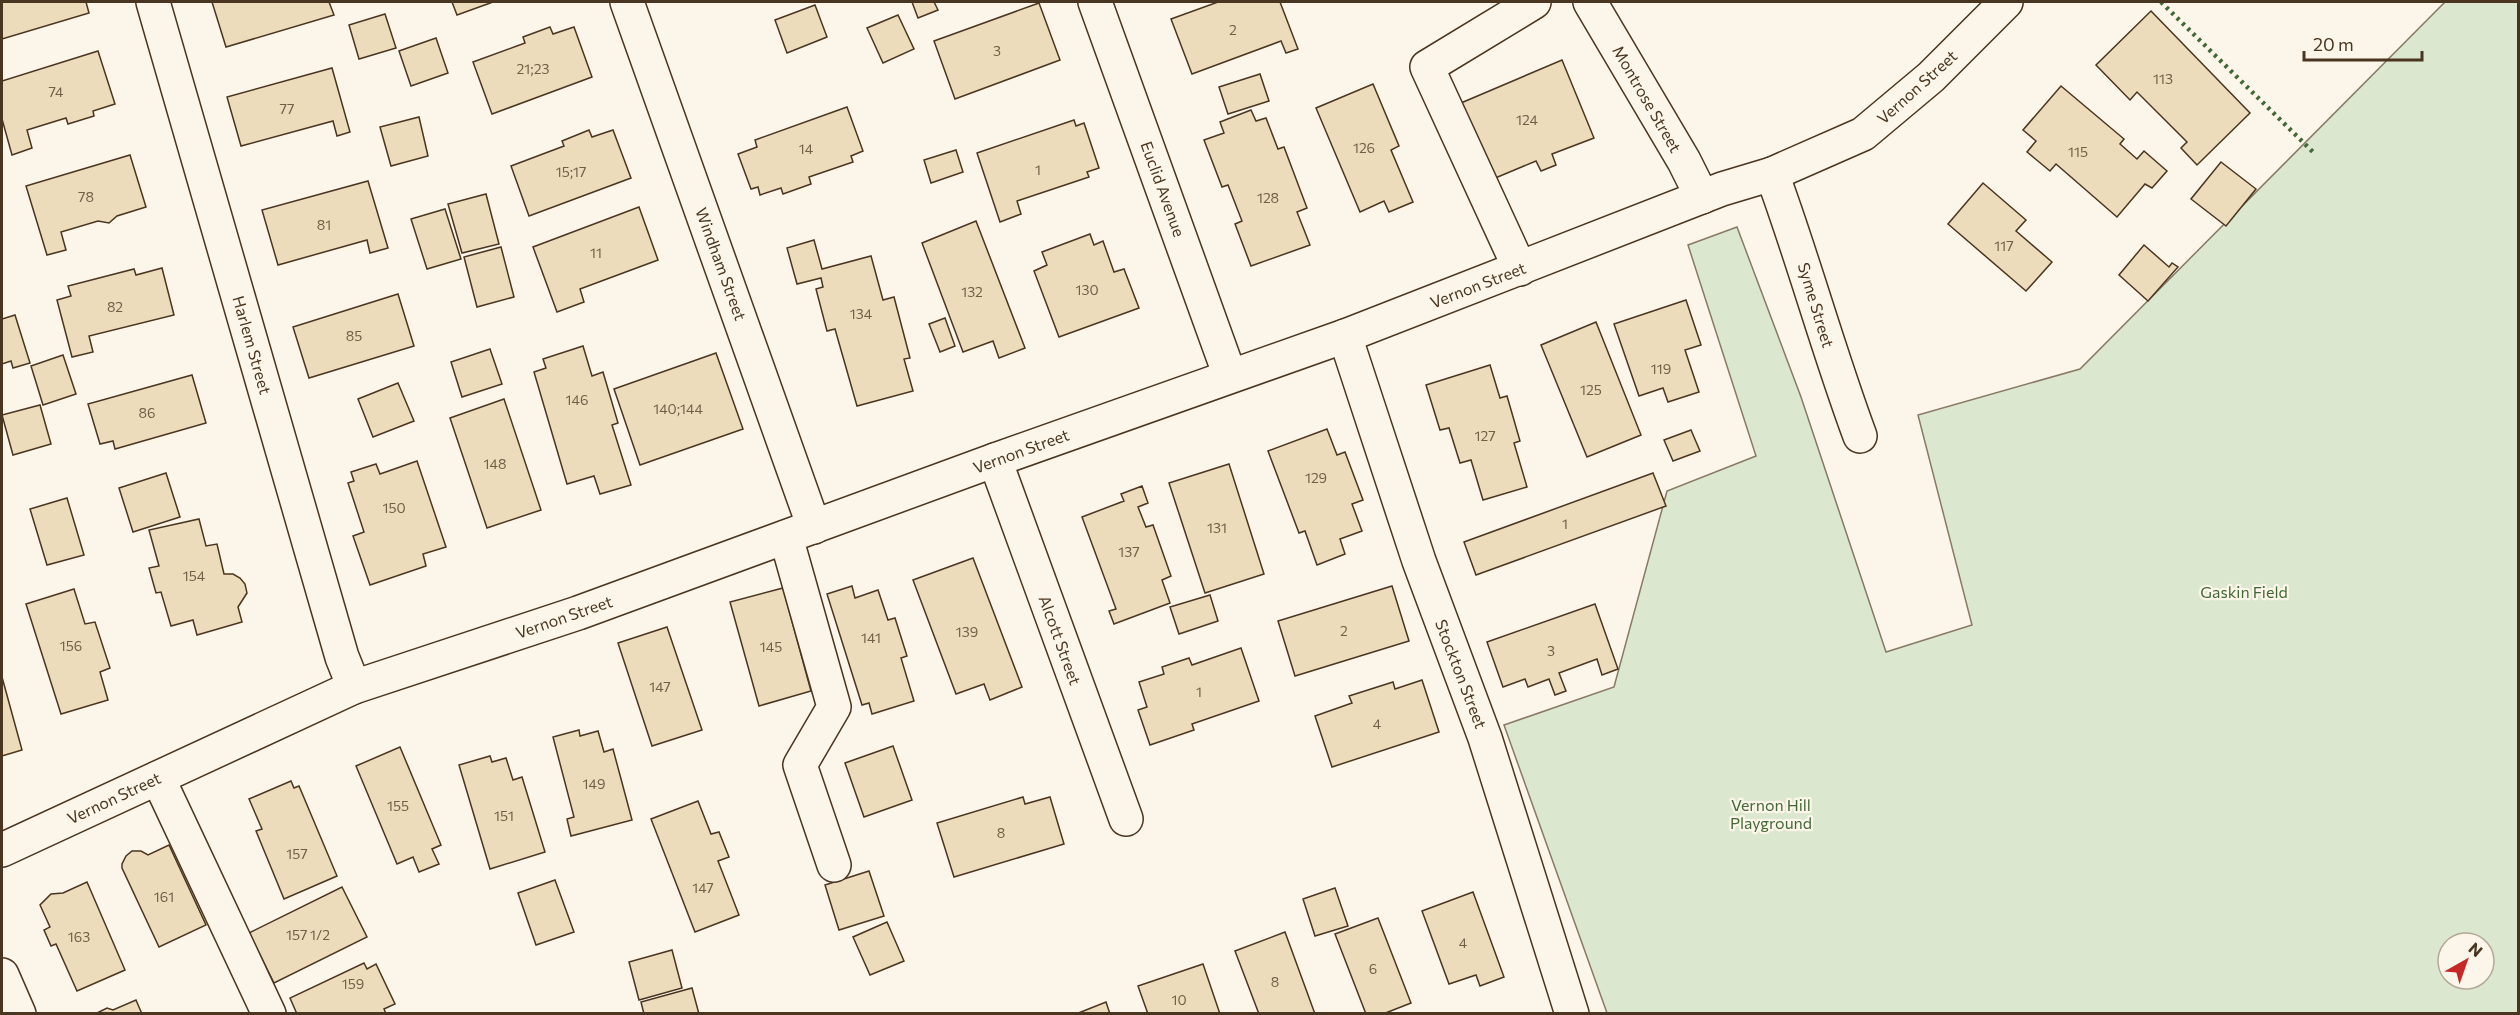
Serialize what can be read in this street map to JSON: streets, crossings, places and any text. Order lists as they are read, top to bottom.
{
  "streets": {
    "street": [
      "Vernon Street",
      "Montrose Street",
      "Euclid Avenue",
      "Windham Street",
      "Syme Street",
      "Harlem Street",
      "Alcott Street",
      "Stockton Street"
    ]
  },
  "crossings": [
    ["Vernon Street", "Montrose Street"],
    ["Vernon Street", "Euclid Avenue"],
    ["Vernon Street", "Windham Street"],
    ["Vernon Street", "Syme Street"],
    ["Vernon Street", "Harlem Street"],
    ["Vernon Street", "Alcott Street"],
    ["Vernon Street", "Stockton Street"]
  ],
  "parks": ["Gaskin Field", "Vernon Hill Playground"],
  "house_numbers": [
    "2",
    "3",
    "21;23",
    "113",
    "74",
    "77",
    "124",
    "126",
    "14",
    "115",
    "1",
    "15;17",
    "78",
    "128",
    "81",
    "117",
    "11",
    "130",
    "132",
    "82",
    "134",
    "85",
    "119",
    "125",
    "146",
    "140;144",
    "86",
    "127",
    "148",
    "129",
    "150",
    "1",
    "131",
    "137",
    "154",
    "2",
    "139",
    "141",
    "156",
    "145",
    "3",
    "147",
    "1",
    "4",
    "149",
    "155",
    "151",
    "8",
    "157",
    "147",
    "161",
    "157 1/2",
    "163",
    "4",
    "6",
    "8",
    "159",
    "10"
  ],
  "scale_bar": "20 m",
  "north": "top right"
}
